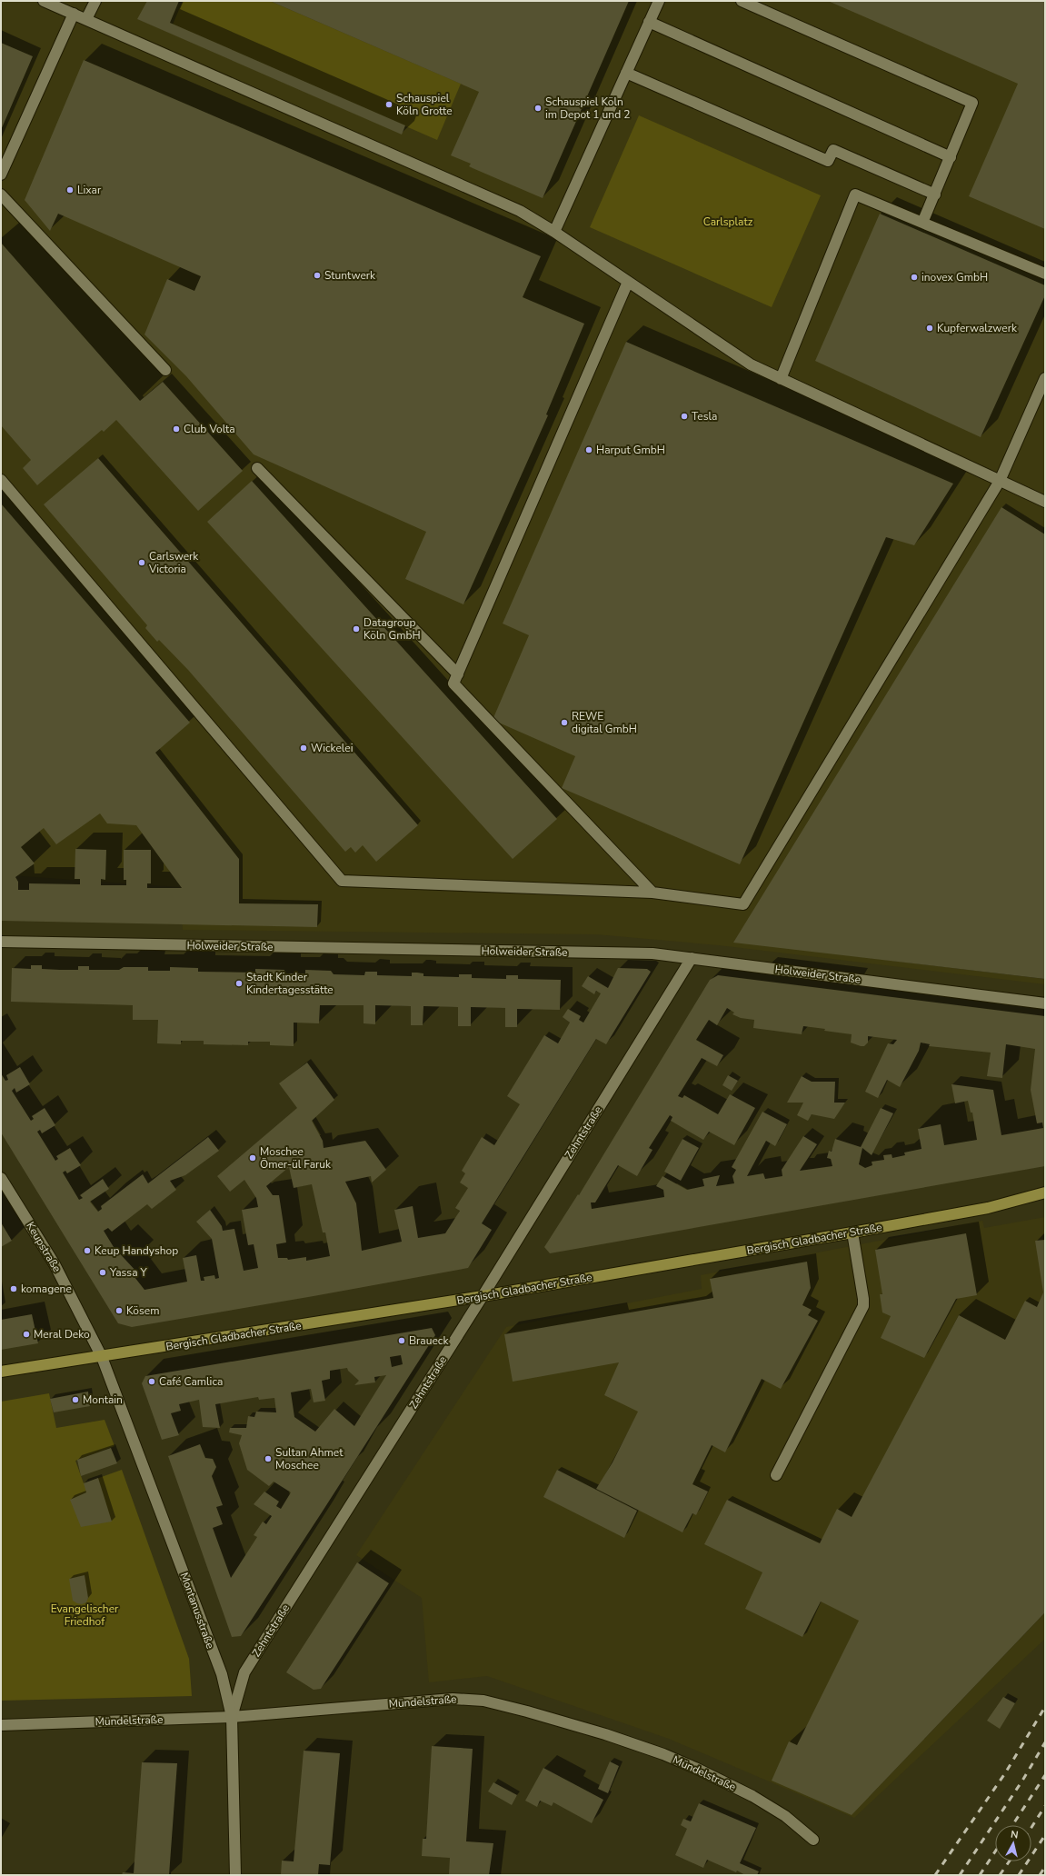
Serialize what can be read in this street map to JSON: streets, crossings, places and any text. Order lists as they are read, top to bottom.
{
  "streets": {
    "main road": ["Bergisch Gladbacher Straße"],
    "street": [
      "Holweider Straße",
      "Zehntstraße",
      "Keupstraße",
      "Montanusstraße",
      "Mündelstraße"
    ]
  },
  "crossings": [
    ["Holweider Straße", "Zehntstraße"],
    ["Zehntstraße", "Bergisch Gladbacher Straße"],
    ["Zehntstraße", "Montanusstraße"],
    ["Zehntstraße", "Mündelstraße"],
    ["Bergisch Gladbacher Straße", "Keupstraße"],
    ["Bergisch Gladbacher Straße", "Montanusstraße"],
    ["Keupstraße", "Montanusstraße"],
    ["Montanusstraße", "Mündelstraße"]
  ],
  "parks": ["Carlsplatz", "Evangelischer Friedhof"],
  "places": [
    "Schauspiel Köln Grotte",
    "Schauspiel Köln im Depot 1 und 2",
    "Lixar",
    "Stuntwerk",
    "inovex GmbH",
    "Kupferwalzwerk",
    "Tesla",
    "Club Volta",
    "Harput GmbH",
    "Carlswerk Victoria",
    "Datagroup Köln GmbH",
    "REWE digital GmbH",
    "Wickelei",
    "Stadt Kinder Kindertagesstätte",
    "Moschee Ömer-ül Faruk",
    "Keup Handyshop",
    "Yassa Y",
    "komagene",
    "Kösem",
    "Meral Deko",
    "Braueck",
    "Café Camlica",
    "Montain",
    "Sultan Ahmet Moschee"
  ],
  "north": "top"
}
